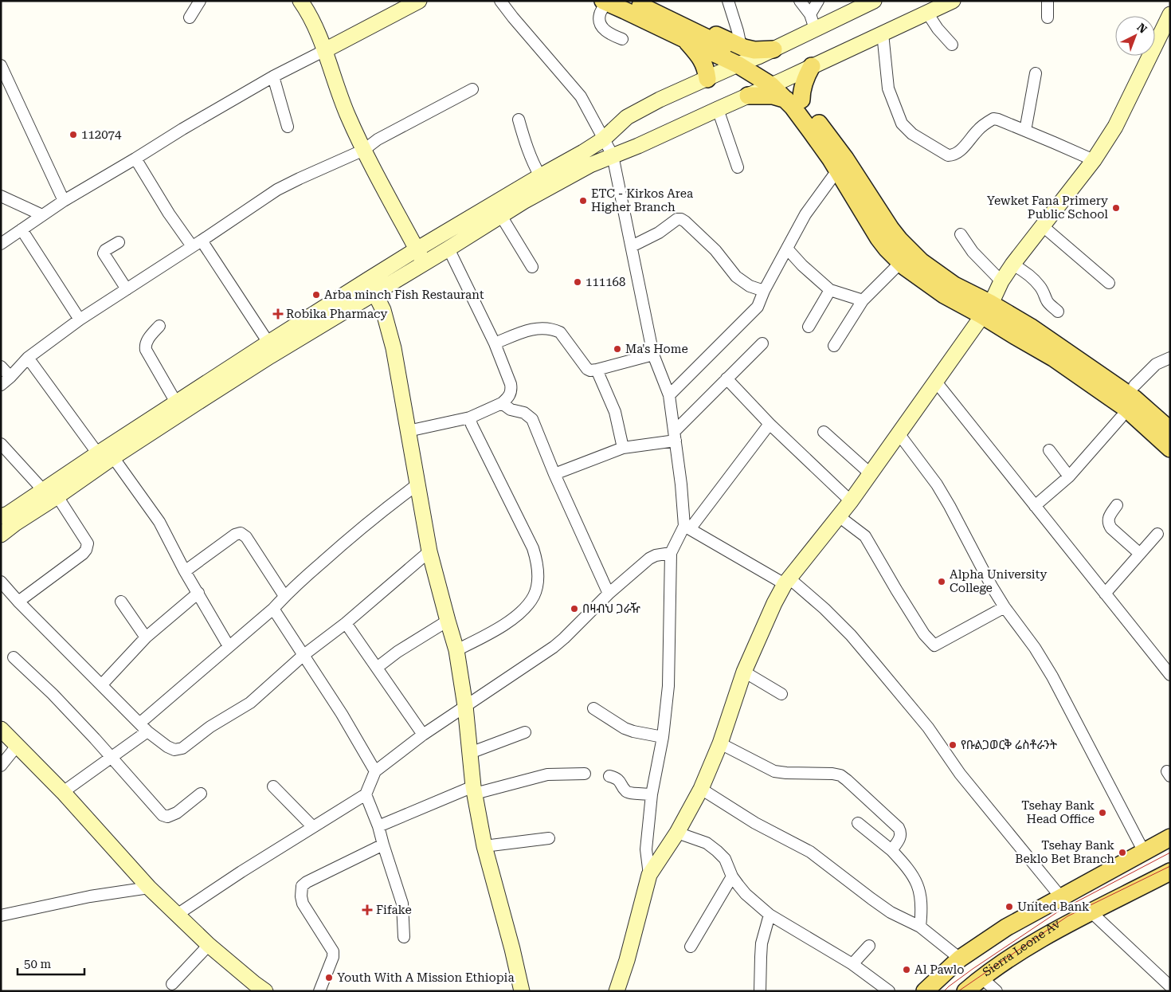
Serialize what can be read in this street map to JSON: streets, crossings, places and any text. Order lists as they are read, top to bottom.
{
  "streets": {
    "main road": ["Sierra Leone Av"]
  },
  "places": {
    "other": [
      "112074",
      "ETC - Kirkos Area Higher Branch",
      "Yewket Fana Primery Public School",
      "111168",
      "Arba minch Fish Restaurant",
      "Ma's Home",
      "Alpha University College",
      "በዛብህ ጋራዥ",
      "የቡልጋወርቅ ሬስቶራንት",
      "Tsehay Bank Head Office",
      "Tsehay Bank Beklo Bet Branch",
      "United Bank",
      "Al Pawlo",
      "Youth With A Mission Ethiopia"
    ],
    "health": ["Robika Pharmacy", "Fifake"]
  },
  "scale_bar": "50 m",
  "north": "top right"
}
